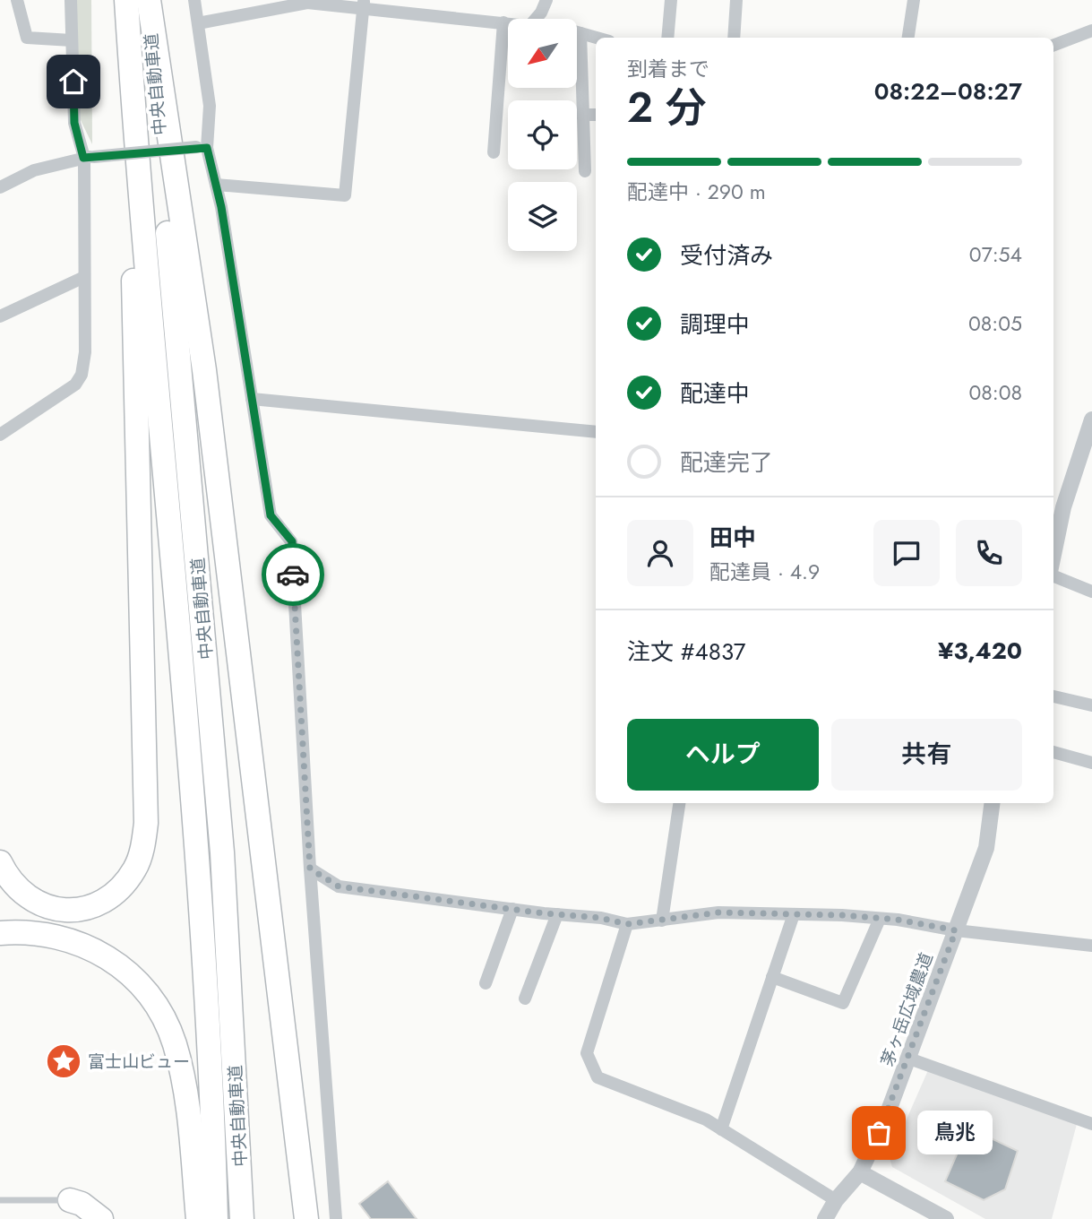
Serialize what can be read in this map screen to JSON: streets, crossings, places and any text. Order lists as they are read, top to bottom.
{
  "streets": {
    "highway": ["中央自動車道"],
    "street": ["茅ヶ岳広域農道"]
  },
  "places": {
    "place": ["富士山ビュー"],
    "other": ["鳥兆"]
  },
  "north": "bottom left",
  "page": {
    "heading": ["2 分", "到着まで", "08:22–08:27"],
    "panel": [
      "田中",
      "配達員 · 4.9",
      "注文 #4837",
      "¥3,420"
    ],
    "bar": "配達中 · 290 m",
    "list": [
      ["受付済み", "07:54"],
      ["調理中", "08:05"],
      ["配達中", "08:08"],
      "配達完了"
    ],
    "buttons": ["ヘルプ", "共有"],
    "bubble": "鳥兆"
  }
}
